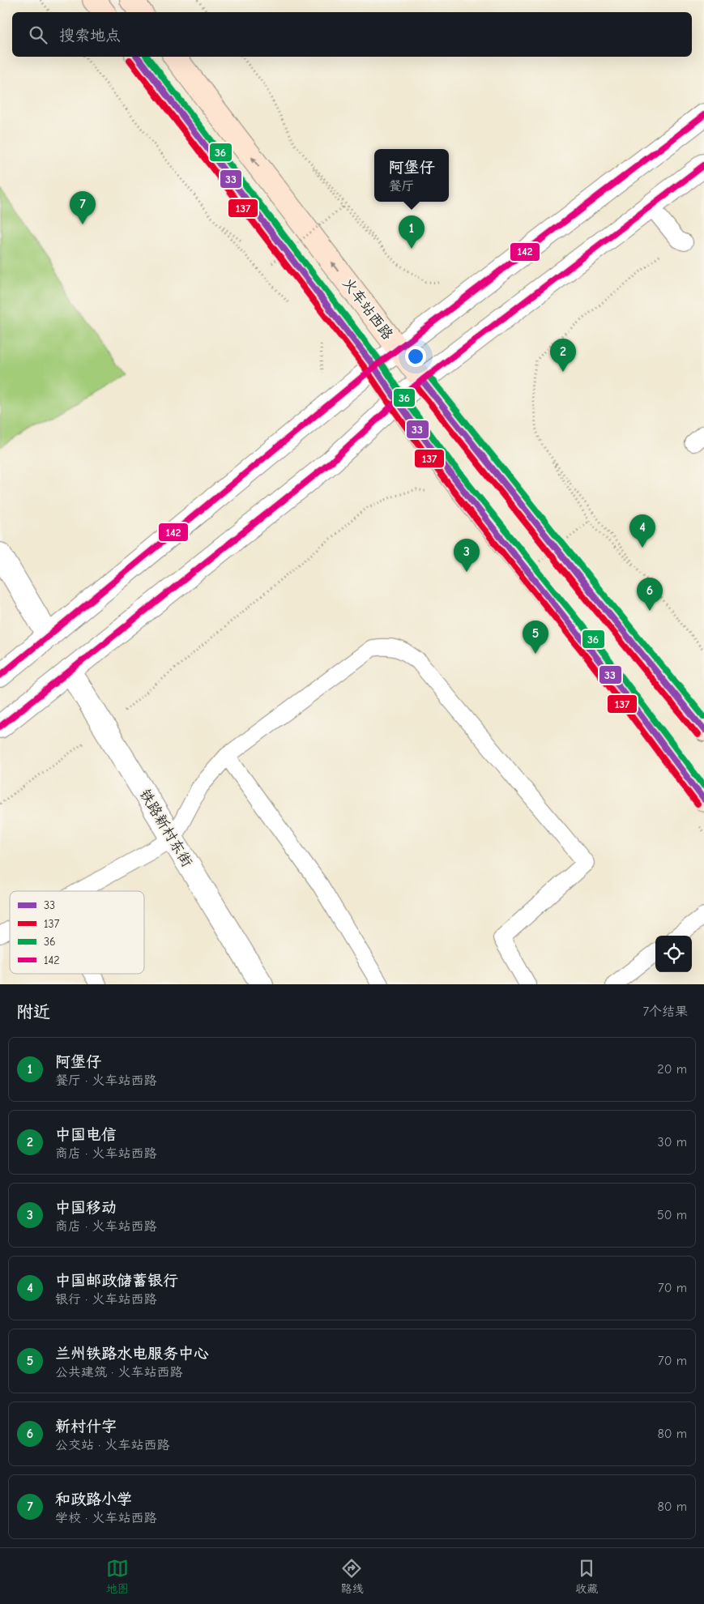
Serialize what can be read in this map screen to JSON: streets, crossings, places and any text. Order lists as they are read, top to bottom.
{
  "streets": {
    "main road": ["火车站西路"],
    "street": ["铁路新村东街"]
  },
  "lines": [
    "transit line 33",
    "transit line 36",
    "transit line 137",
    "transit line 142"
  ],
  "legend": [
    "33",
    "137",
    "36",
    "142"
  ],
  "page": {
    "search": "搜索地点",
    "popup": ["阿堡仔", "餐厅"],
    "pins": [
      "7",
      "1",
      "2",
      "4",
      "3",
      "6",
      "5"
    ],
    "heading": ["附近", "7个结果"],
    "list": [
      {
        "mark": "1",
        "name": "阿堡仔",
        "note": "餐厅 · 火车站西路",
        "value": "20 m"
      },
      {
        "mark": "2",
        "name": "中国电信",
        "note": "商店 · 火车站西路",
        "value": "30 m"
      },
      {
        "mark": "3",
        "name": "中国移动",
        "note": "商店 · 火车站西路",
        "value": "50 m"
      },
      {
        "mark": "4",
        "name": "中国邮政储蓄银行",
        "note": "银行 · 火车站西路",
        "value": "70 m"
      },
      {
        "mark": "5",
        "name": "兰州铁路水电服务中心",
        "note": "公共建筑 · 火车站西路",
        "value": "70 m"
      },
      {
        "mark": "6",
        "name": "新村什字",
        "note": "公交站 · 火车站西路",
        "value": "80 m"
      },
      {
        "mark": "7",
        "name": "和政路小学",
        "note": "学校 · 火车站西路",
        "value": "80 m"
      }
    ],
    "nav": ["地图", "路线", "收藏"]
  }
}
